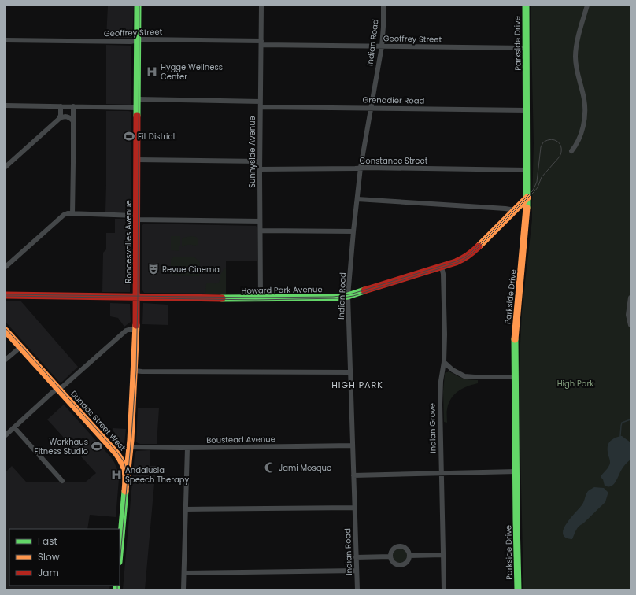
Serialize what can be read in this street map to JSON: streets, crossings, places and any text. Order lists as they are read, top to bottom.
{
  "streets": {
    "street": [
      "Geoffrey Street",
      "Indian Road",
      "Parkside Drive",
      "Grenadier Road",
      "Sunnyside Avenue",
      "Constance Street",
      "Roncesvalles Avenue",
      "Howard Park Avenue",
      "Dundas Street West",
      "Indian Grove",
      "Boustead Avenue"
    ]
  },
  "crossings": [
    ["Geoffrey Street", "Indian Road"],
    ["Geoffrey Street", "Parkside Drive"],
    ["Geoffrey Street", "Sunnyside Avenue"],
    ["Geoffrey Street", "Roncesvalles Avenue"],
    ["Indian Road", "Grenadier Road"],
    ["Indian Road", "Constance Street"],
    ["Indian Road", "Howard Park Avenue"],
    ["Indian Road", "Boustead Avenue"],
    ["Parkside Drive", "Grenadier Road"],
    ["Parkside Drive", "Constance Street"],
    ["Parkside Drive", "Howard Park Avenue"],
    ["Grenadier Road", "Sunnyside Avenue"],
    ["Sunnyside Avenue", "Constance Street"],
    ["Sunnyside Avenue", "Howard Park Avenue"],
    ["Roncesvalles Avenue", "Howard Park Avenue"],
    ["Roncesvalles Avenue", "Dundas Street West"],
    ["Roncesvalles Avenue", "Boustead Avenue"],
    ["Howard Park Avenue", "Indian Grove"]
  ],
  "districts": ["HIGH PARK"],
  "parks": ["High Park"],
  "places": {
    "hospital": ["Hygge Wellness Center", "Andalusia Speech Therapy"],
    "sports": ["Fit District", "Werkhaus Fitness Studio"],
    "theatre": ["Revue Cinema"],
    "mosque": ["Jami Mosque"]
  },
  "legend": ["Fast", "Slow", "Jam"]
}
